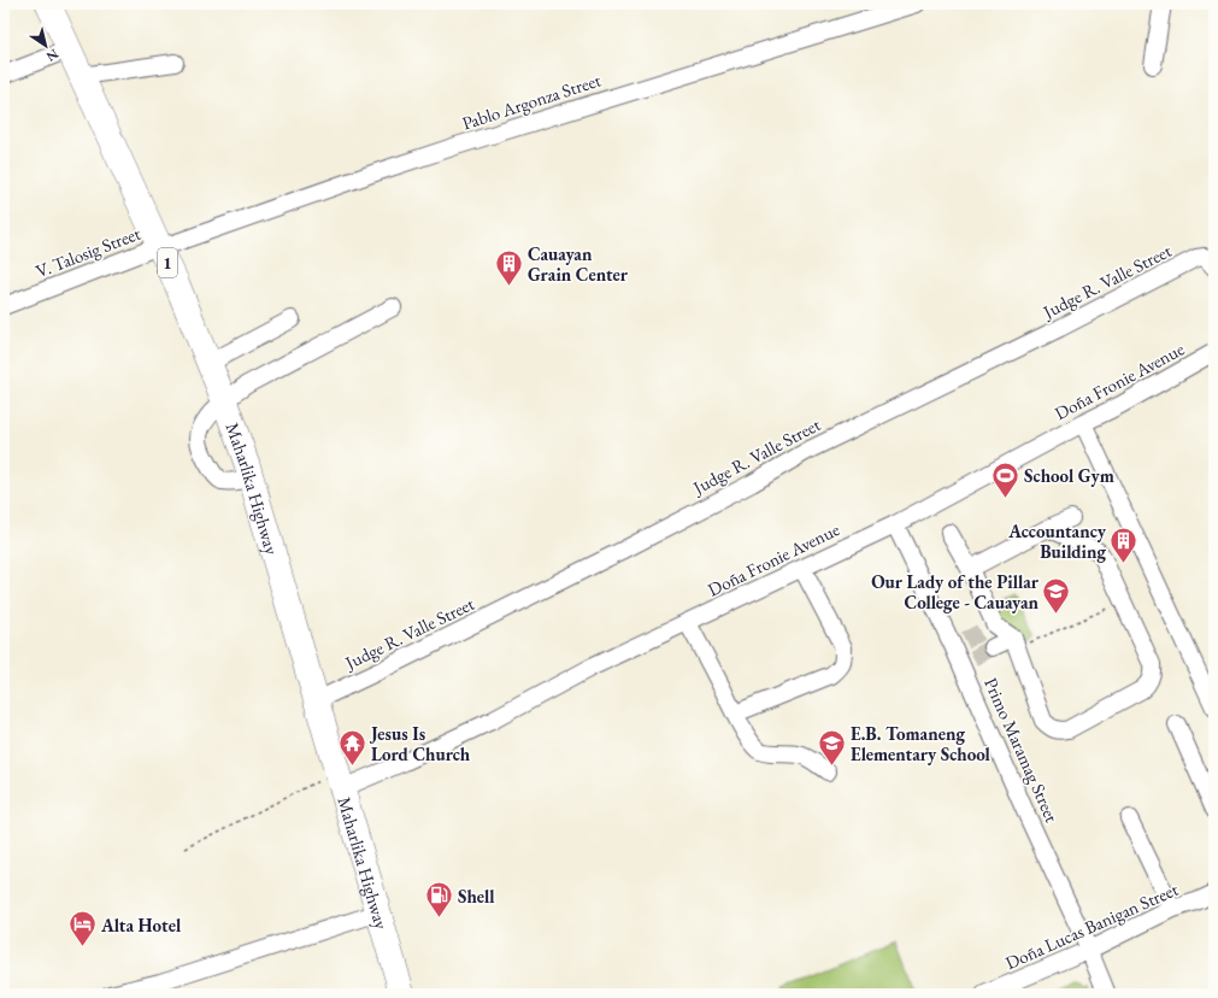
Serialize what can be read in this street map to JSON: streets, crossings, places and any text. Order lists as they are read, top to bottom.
{
  "streets": {
    "highway": ["1", "Maharlika Highway"],
    "street": [
      "Pablo Argonza Street",
      "V. Talosig Street",
      "Judge R. Valle Street",
      "Doña Fronie Avenue",
      "Primo Maramag Street",
      "Doña Lucas Banigan Street"
    ]
  },
  "crossings": [
    ["Pablo Argonza Street", "V. Talosig Street"],
    ["Pablo Argonza Street", "Maharlika Highway"],
    ["V. Talosig Street", "Maharlika Highway"],
    ["Judge R. Valle Street", "Maharlika Highway"],
    ["Doña Fronie Avenue", "Maharlika Highway"],
    ["Doña Fronie Avenue", "Primo Maramag Street"],
    ["Primo Maramag Street", "Doña Lucas Banigan Street"]
  ],
  "places": {
    "building": ["Cauayan Grain Center", "Accountancy Building"],
    "sports": ["School Gym"],
    "school or university": ["Our Lady of the Pillar College - Cauayan", "E.B. Tomaneng Elementary School"],
    "temple": ["Jesus Is Lord Church"],
    "fuel station": ["Shell"],
    "hotel": ["Alta Hotel"]
  },
  "north": "bottom right"
}
